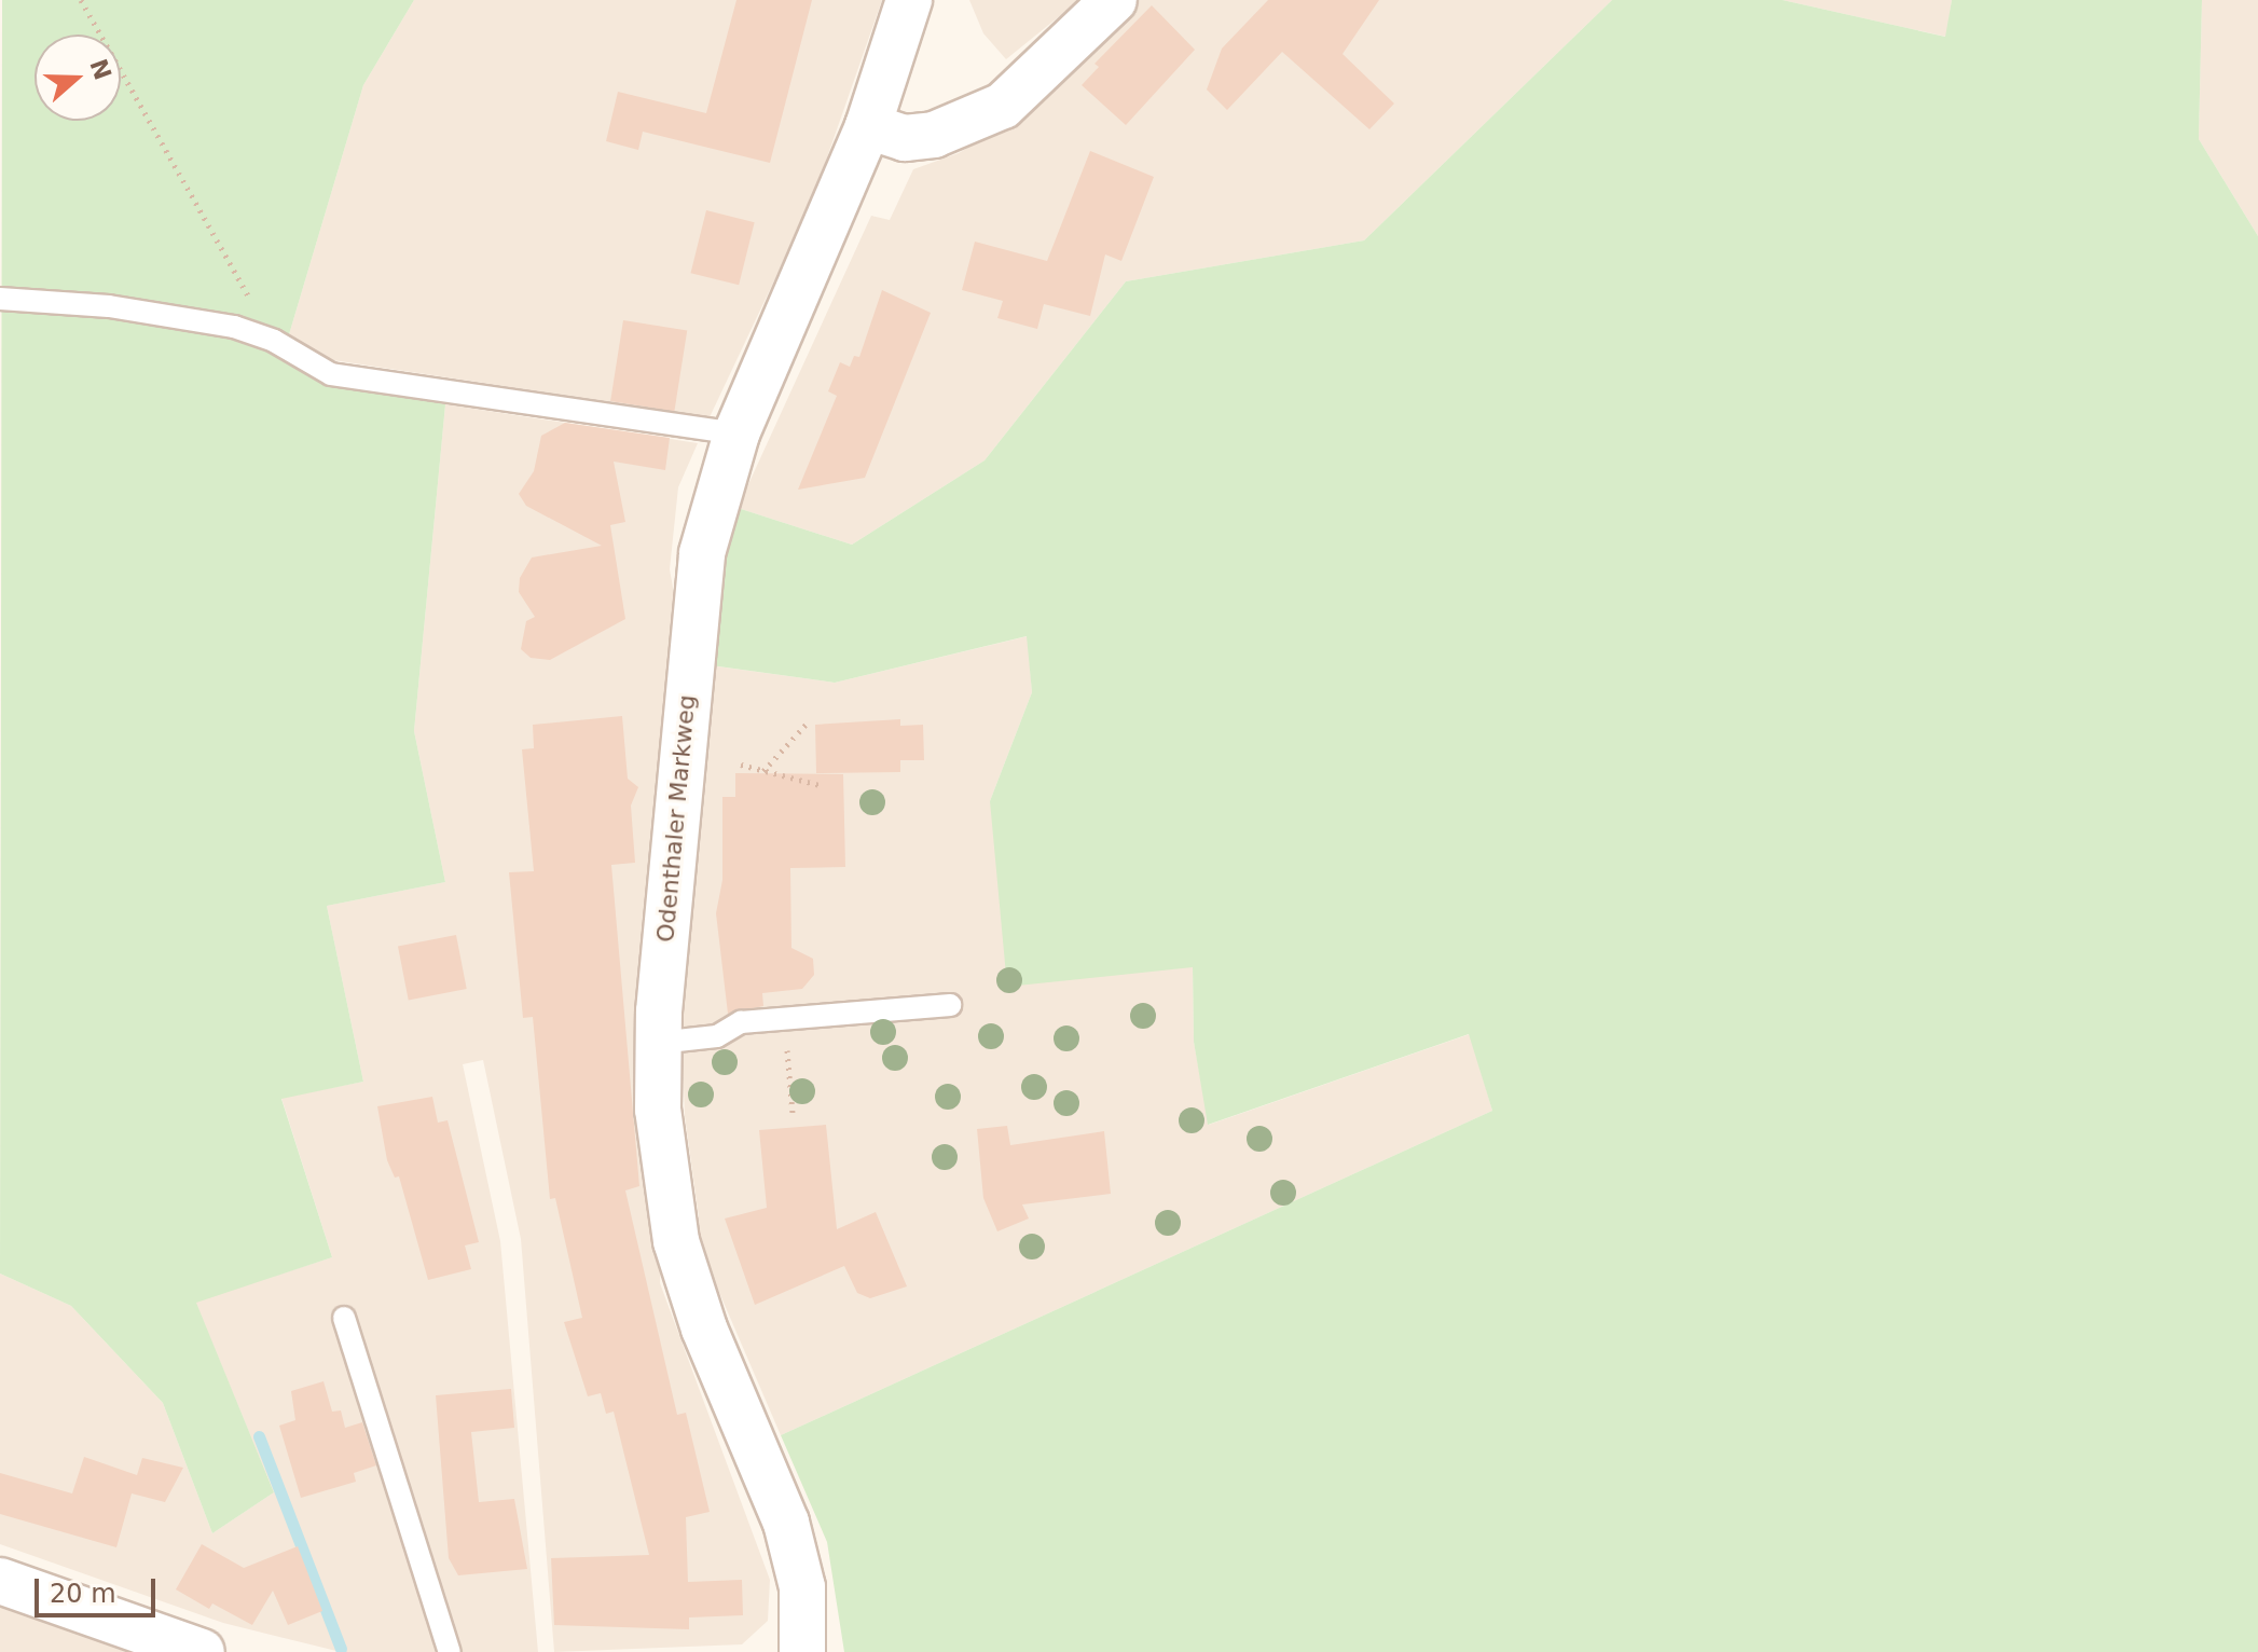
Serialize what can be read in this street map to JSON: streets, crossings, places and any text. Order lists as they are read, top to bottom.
{
  "streets": {
    "street": ["Odenthaler Markweg"]
  },
  "scale_bar": "20 m",
  "north": "right"
}
